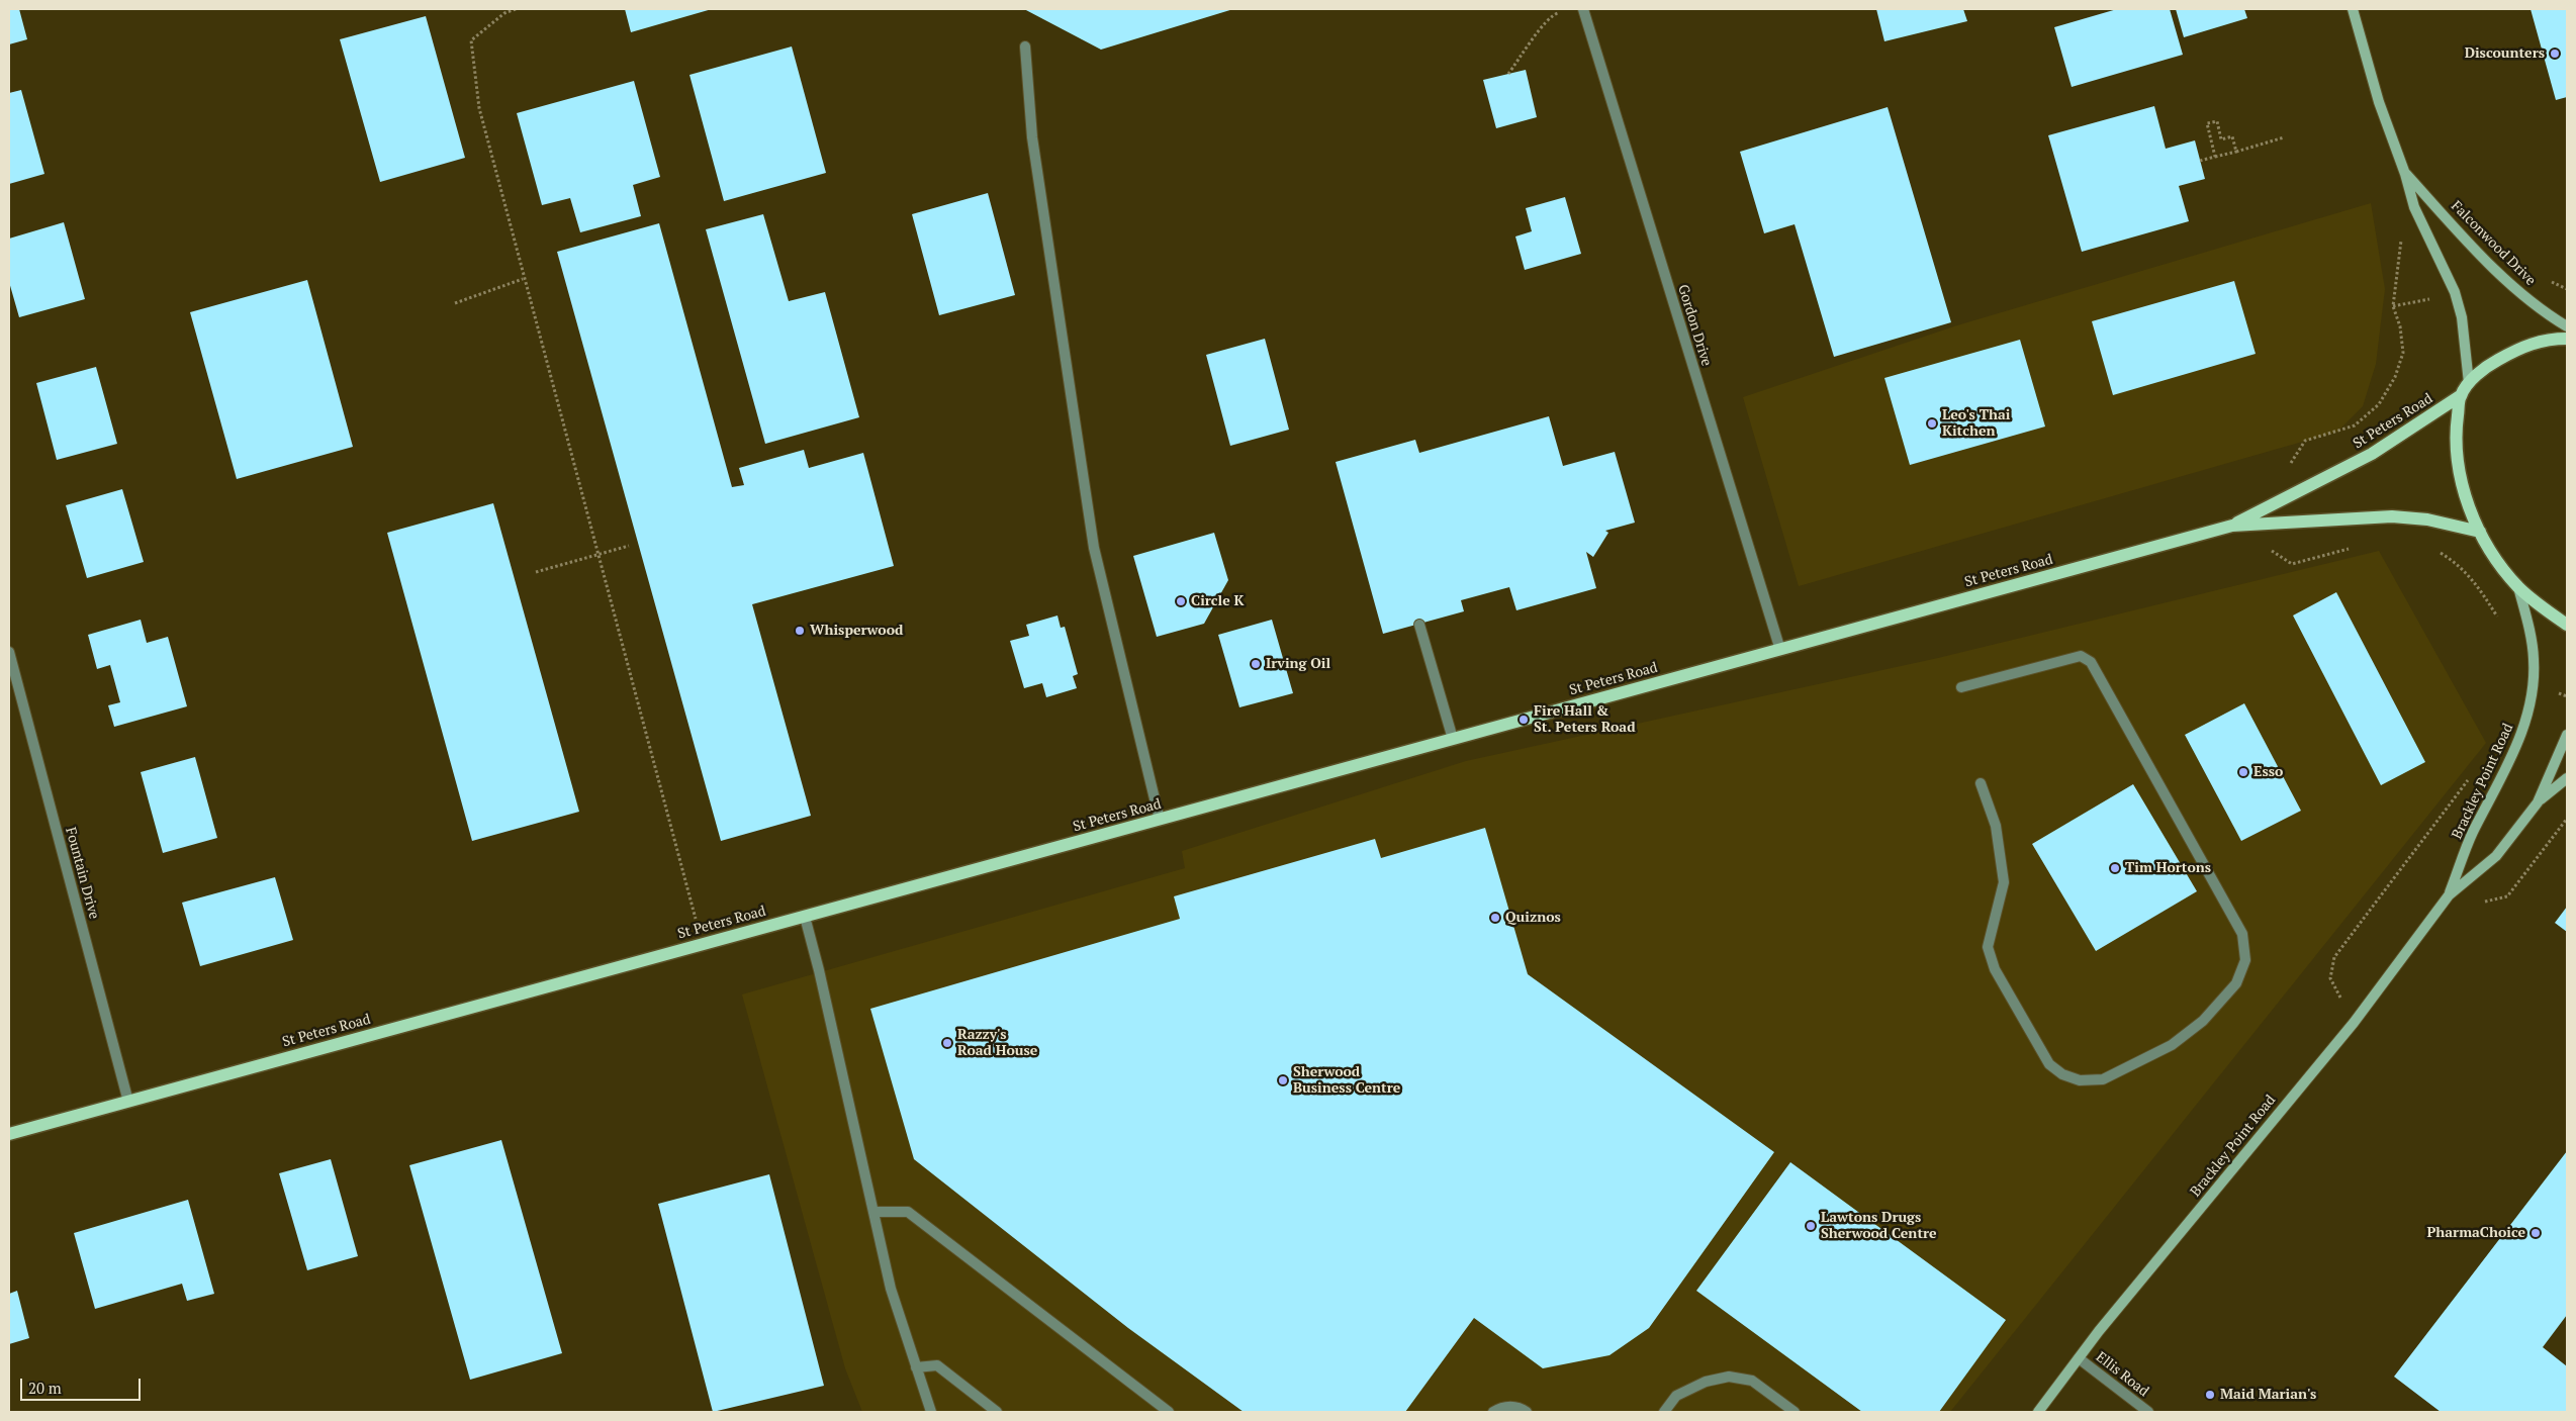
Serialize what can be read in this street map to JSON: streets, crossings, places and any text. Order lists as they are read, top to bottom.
{
  "streets": {
    "main road": ["Falconwood Drive", "St Peters Road", "Brackley Point Road"],
    "street": ["Gordon Drive", "Fountain Drive", "Ellis Road"]
  },
  "crossings": [
    ["Gordon Drive", "St Peters Road"],
    ["St Peters Road", "Fountain Drive"],
    ["Brackley Point Road", "Ellis Road"]
  ],
  "places": [
    "Discounters",
    "Leo's Thai Kitchen",
    "Circle K",
    "Whisperwood",
    "Irving Oil",
    "Fire Hall & St. Peters Road",
    "Esso",
    "Tim Hortons",
    "Quiznos",
    "Razzy's Road House",
    "Sherwood Business Centre",
    "Lawtons Drugs Sherwood Centre",
    "PharmaChoice",
    "Maid Marian's"
  ],
  "scale_bar": "20 m"
}
